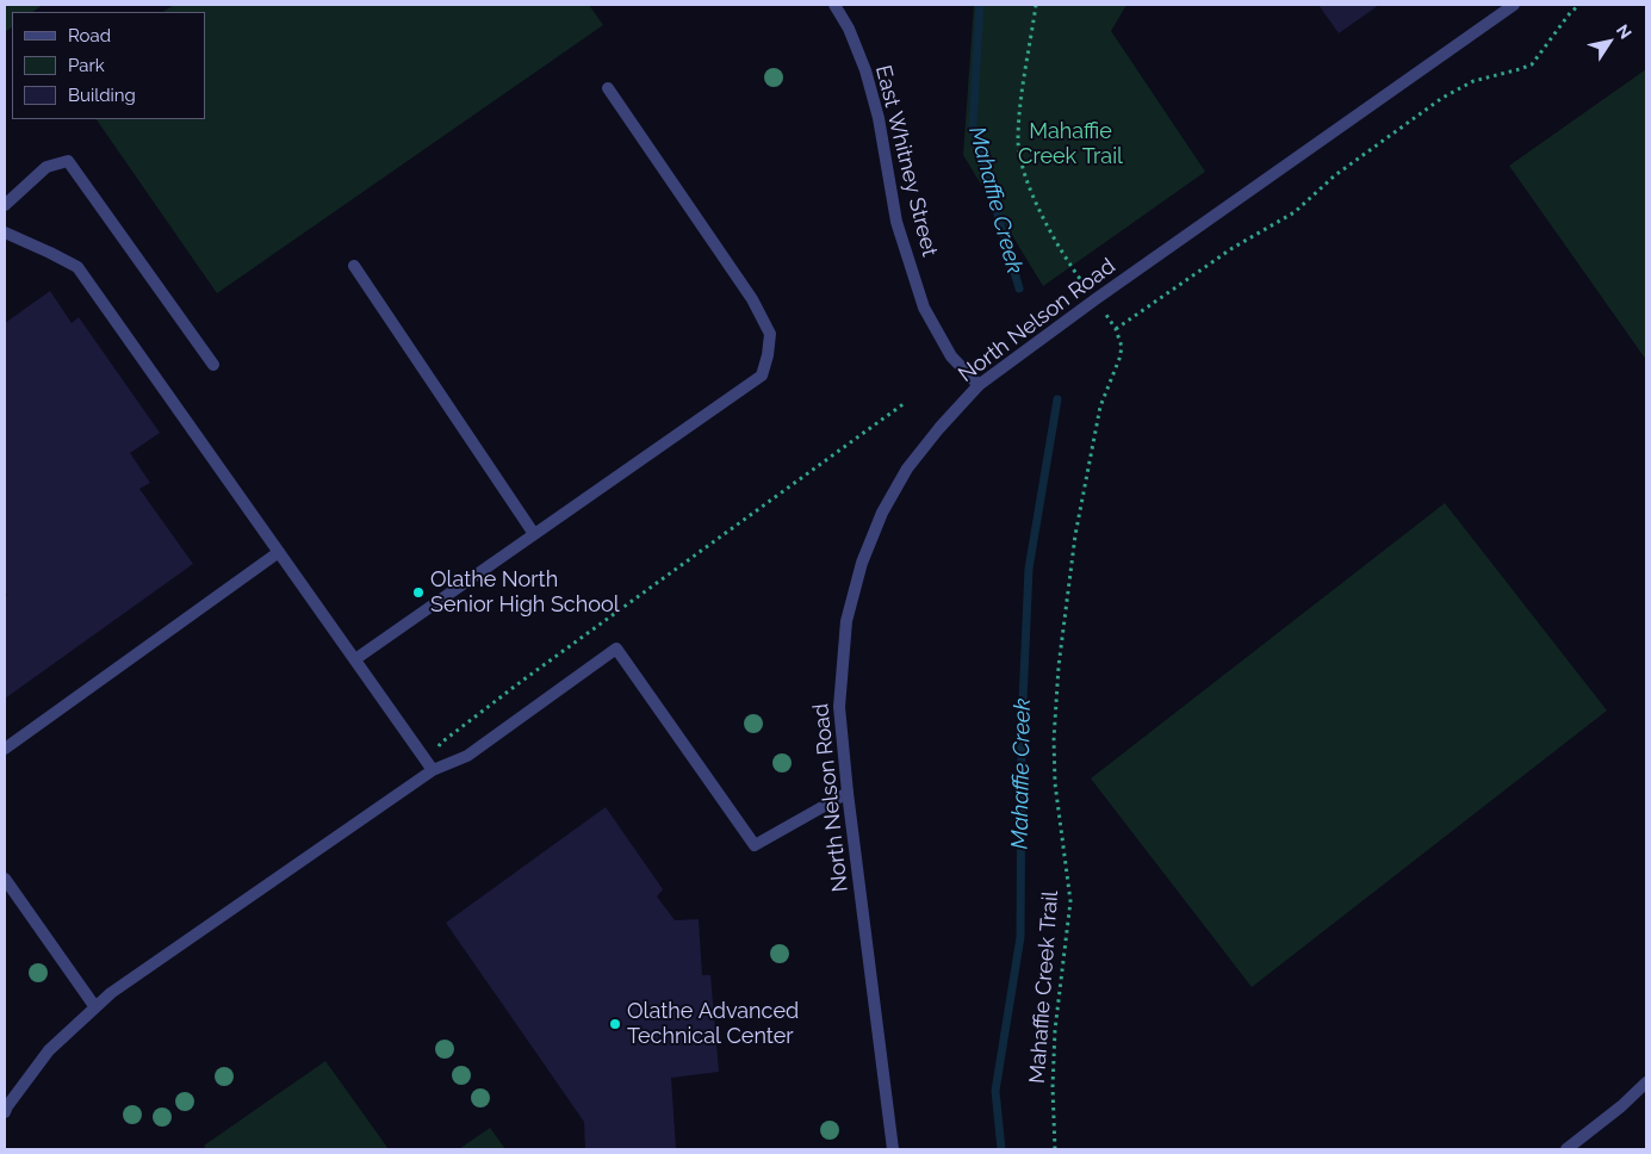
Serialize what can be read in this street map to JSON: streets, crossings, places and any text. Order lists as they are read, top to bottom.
{
  "streets": {
    "street": ["East Whitney Street", "North Nelson Road"],
    "path": ["Mahaffie Creek Trail"]
  },
  "crossings": [
    ["East Whitney Street", "North Nelson Road"],
    ["North Nelson Road", "Mahaffie Creek Trail"]
  ],
  "water": ["Mahaffie Creek"],
  "parks": ["Mahaffie Creek Trail"],
  "places": ["Olathe North Senior High School", "Olathe Advanced Technical Center"],
  "legend": ["Road", "Park", "Building"],
  "north": "top right"
}
